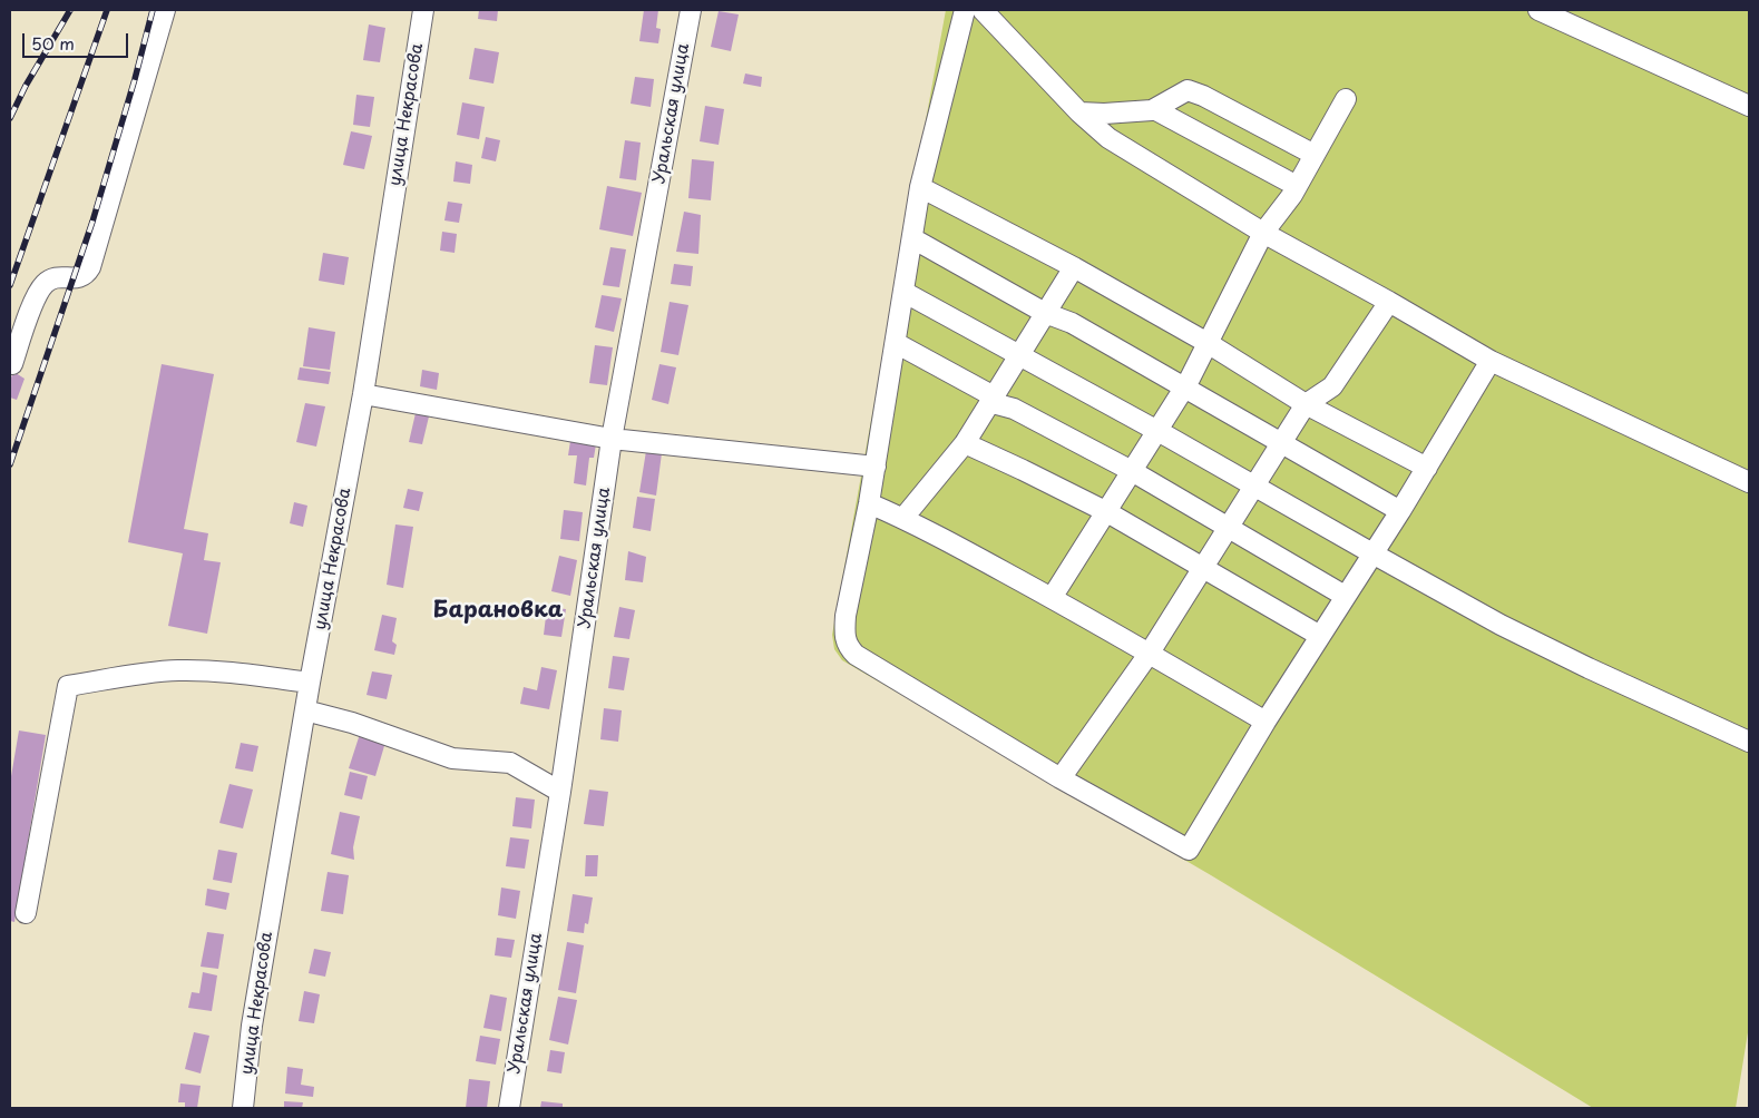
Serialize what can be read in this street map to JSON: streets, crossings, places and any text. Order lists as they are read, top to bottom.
{
  "streets": {
    "street": ["Уральская улица", "улица Некрасова"]
  },
  "districts": ["Барановка"],
  "scale_bar": "50 m"
}
